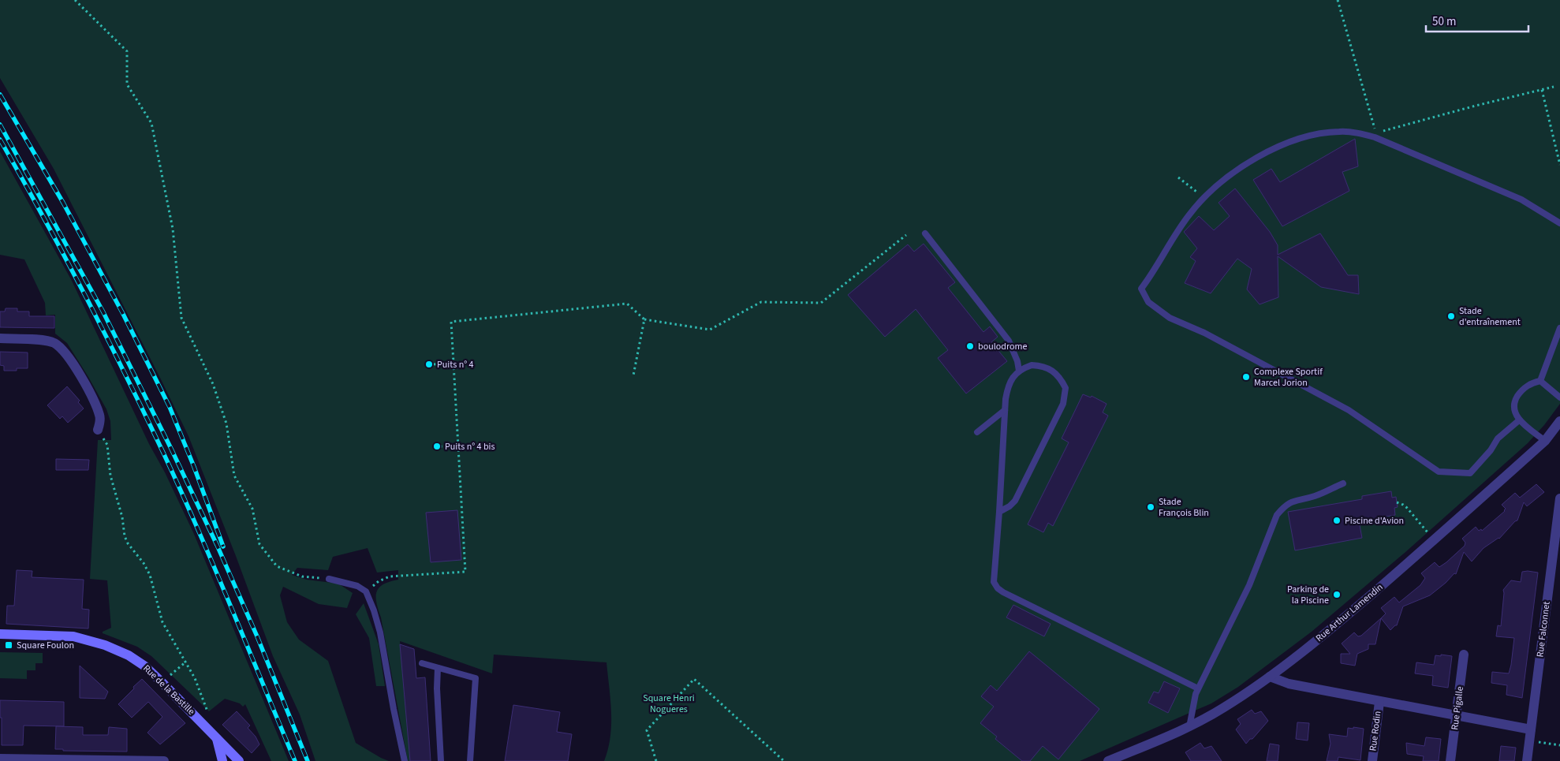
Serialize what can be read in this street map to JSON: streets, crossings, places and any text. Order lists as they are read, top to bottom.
{
  "streets": {
    "street": [
      "Rue Arthur Lamendin",
      "Rue Falconnet",
      "Rue de la Bastille",
      "Rue Pigalle",
      "Rue Rodin"
    ]
  },
  "parks": ["Square Henri Nogueres"],
  "places": {
    "other": [
      "Stade d'entraînement",
      "boulodrome",
      "Puits n° 4",
      "Complexe Sportif Marcel Jorion",
      "Puits n° 4 bis",
      "Stade François Blin",
      "Piscine d'Avion",
      "Parking de la Piscine"
    ],
    "transit": ["Square Foulon"]
  },
  "scale_bar": "50 m"
}
